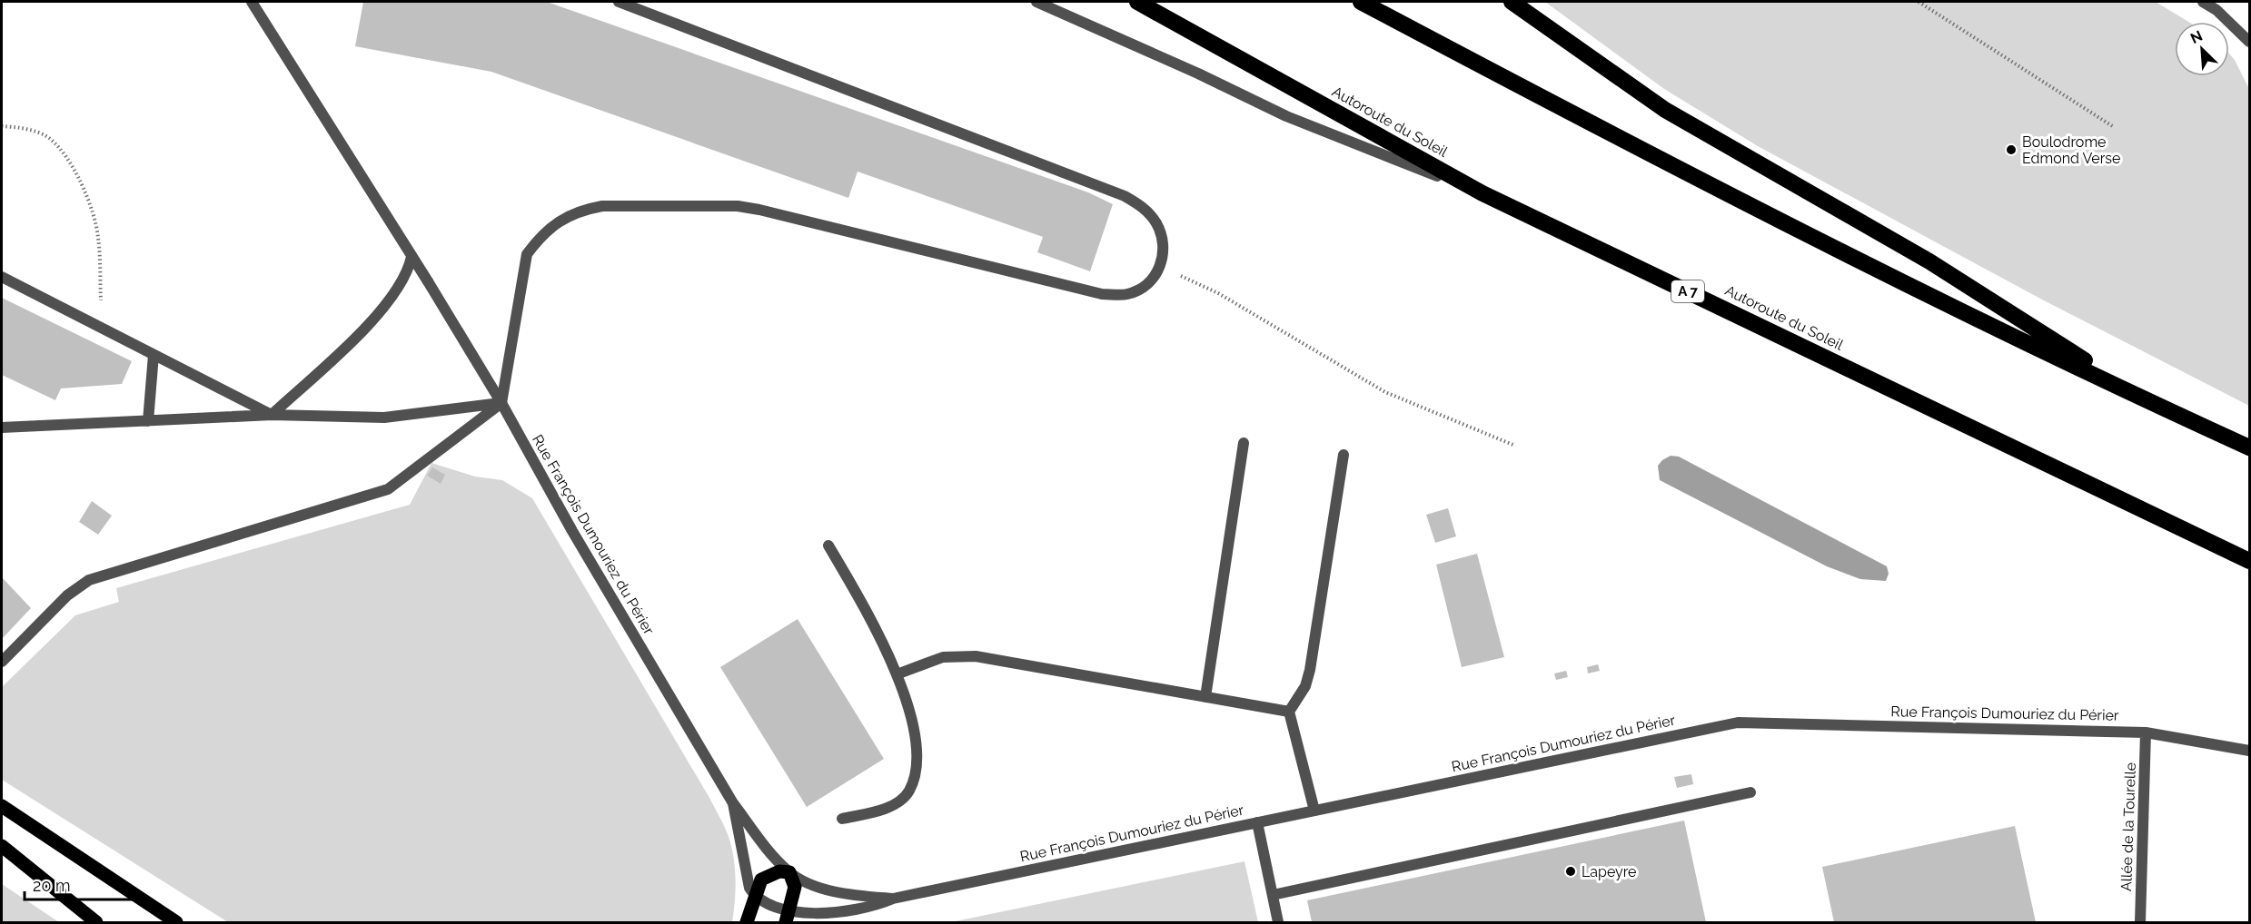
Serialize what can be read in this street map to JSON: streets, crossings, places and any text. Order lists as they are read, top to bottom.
{
  "streets": {
    "highway": ["Autoroute du Soleil", "A 7"],
    "street": ["Rue François Dumouriez du Périer", "Allée de la Tourelle"]
  },
  "crossings": [
    ["Rue François Dumouriez du Périer", "Allée de la Tourelle"]
  ],
  "places": ["Boulodrome Edmond Verse", "Lapeyre"],
  "scale_bar": "20 m",
  "north": "top left"
}
